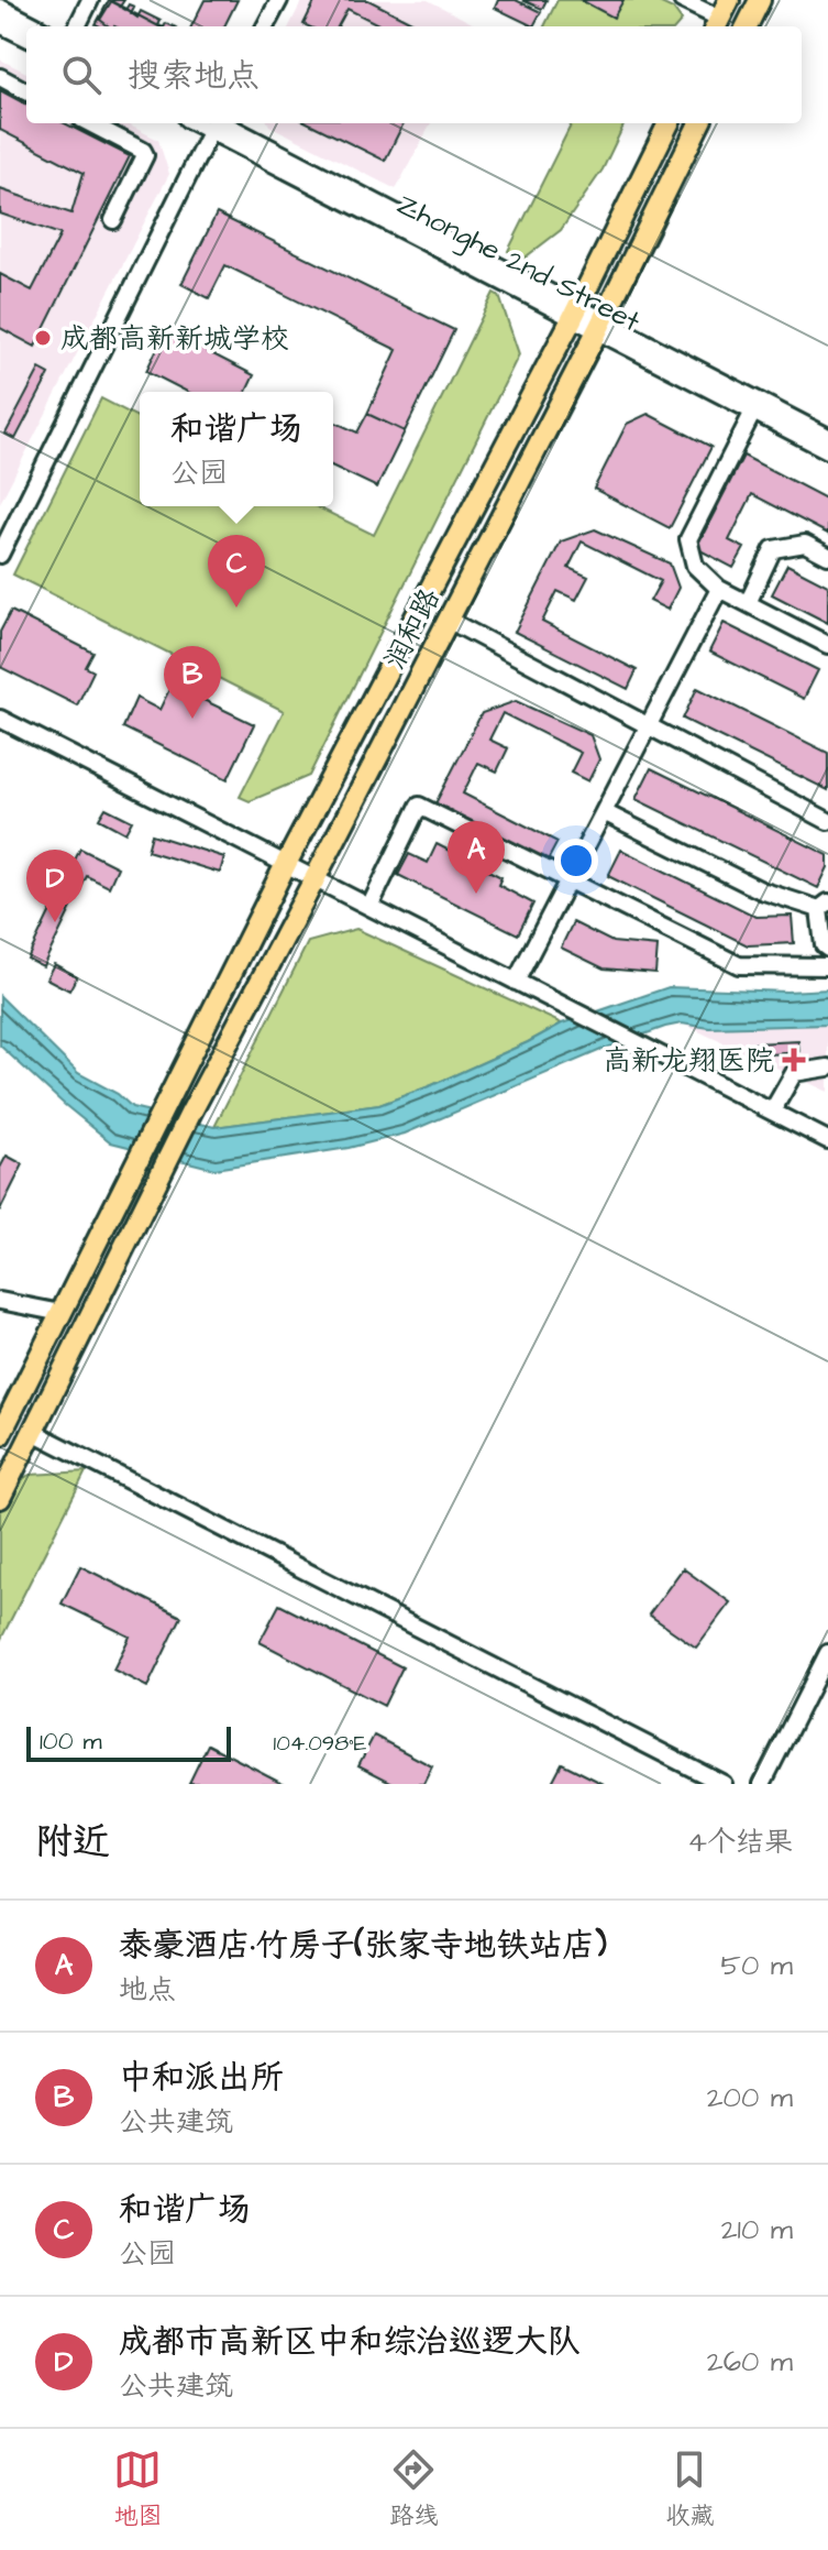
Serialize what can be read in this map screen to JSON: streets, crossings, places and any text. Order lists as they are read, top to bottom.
{
  "streets": {
    "main road": ["润和路"],
    "street": ["Zhonghe 2nd Street"]
  },
  "crossings": [
    ["Zhonghe 2nd Street", "润和路"]
  ],
  "places": {
    "other": ["成都高新新城学校"],
    "health": ["高新龙翔医院"]
  },
  "scale_bar": "100 m",
  "page": {
    "search": "搜索地点",
    "popup": ["和谐广场", "公园"],
    "pins": [
      "C",
      "B",
      "A",
      "D"
    ],
    "scale": "100 m",
    "heading": ["附近", "4个结果"],
    "list": [
      {
        "mark": "A",
        "name": "泰豪酒店·竹房子(张家寺地铁站店)",
        "note": "地点",
        "value": "50 m"
      },
      {
        "mark": "B",
        "name": "中和派出所",
        "note": "公共建筑",
        "value": "200 m"
      },
      {
        "mark": "C",
        "name": "和谐广场",
        "note": "公园",
        "value": "210 m"
      },
      {
        "mark": "D",
        "name": "成都市高新区中和综治巡逻大队",
        "note": "公共建筑",
        "value": "260 m"
      }
    ],
    "nav": ["地图", "路线", "收藏"]
  },
  "coordinates": ["104.098°E"]
}
